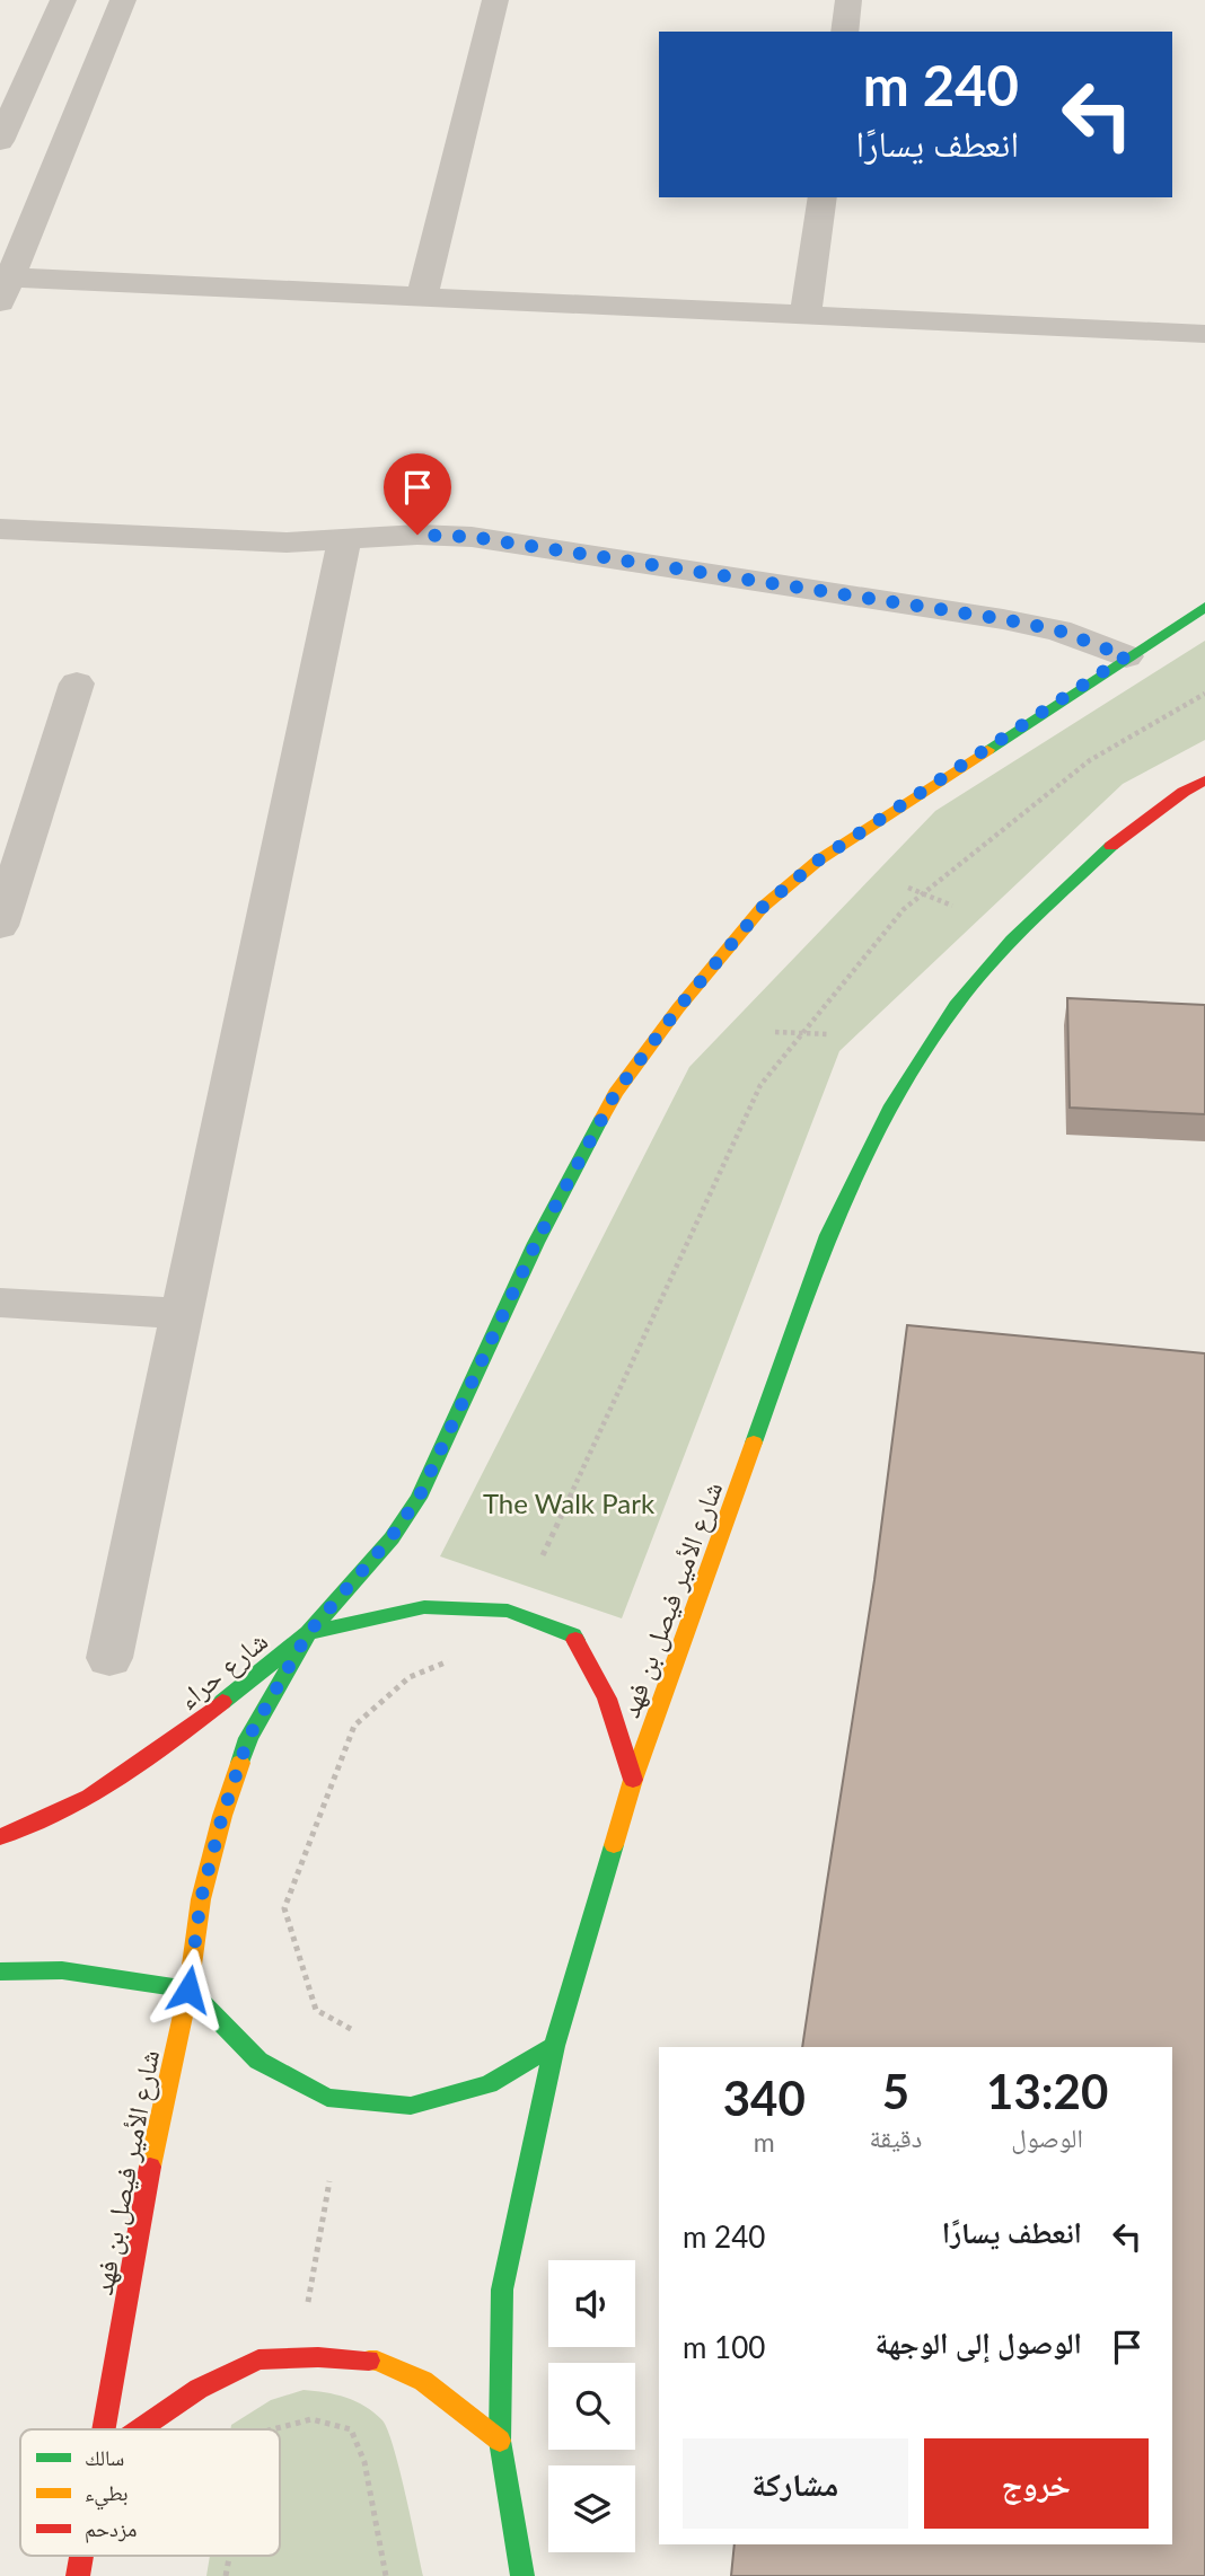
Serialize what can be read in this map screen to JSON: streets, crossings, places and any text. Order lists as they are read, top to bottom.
{
  "streets": {
    "main road": ["شارع الأمير فيصل بن فهد", "شارع حراء"]
  },
  "crossings": [
    ["شارع الأمير فيصل بن فهد", "شارع حراء"]
  ],
  "parks": ["The Walk Park"],
  "legend": ["سالك", "بطيء", "مزدحم"],
  "page": {
    "turn": ["240 m", "انعطف يسارًا"],
    "eta": [
      "13:20",
      "الوصول",
      "5",
      "دقيقة",
      "340",
      "m"
    ],
    "list": [
      {
        "name": "انعطف يسارًا",
        "value": "240 m"
      },
      {
        "name": "الوصول إلى الوجهة",
        "value": "100 m"
      }
    ],
    "buttons": ["خروج", "مشاركة"]
  }
}
